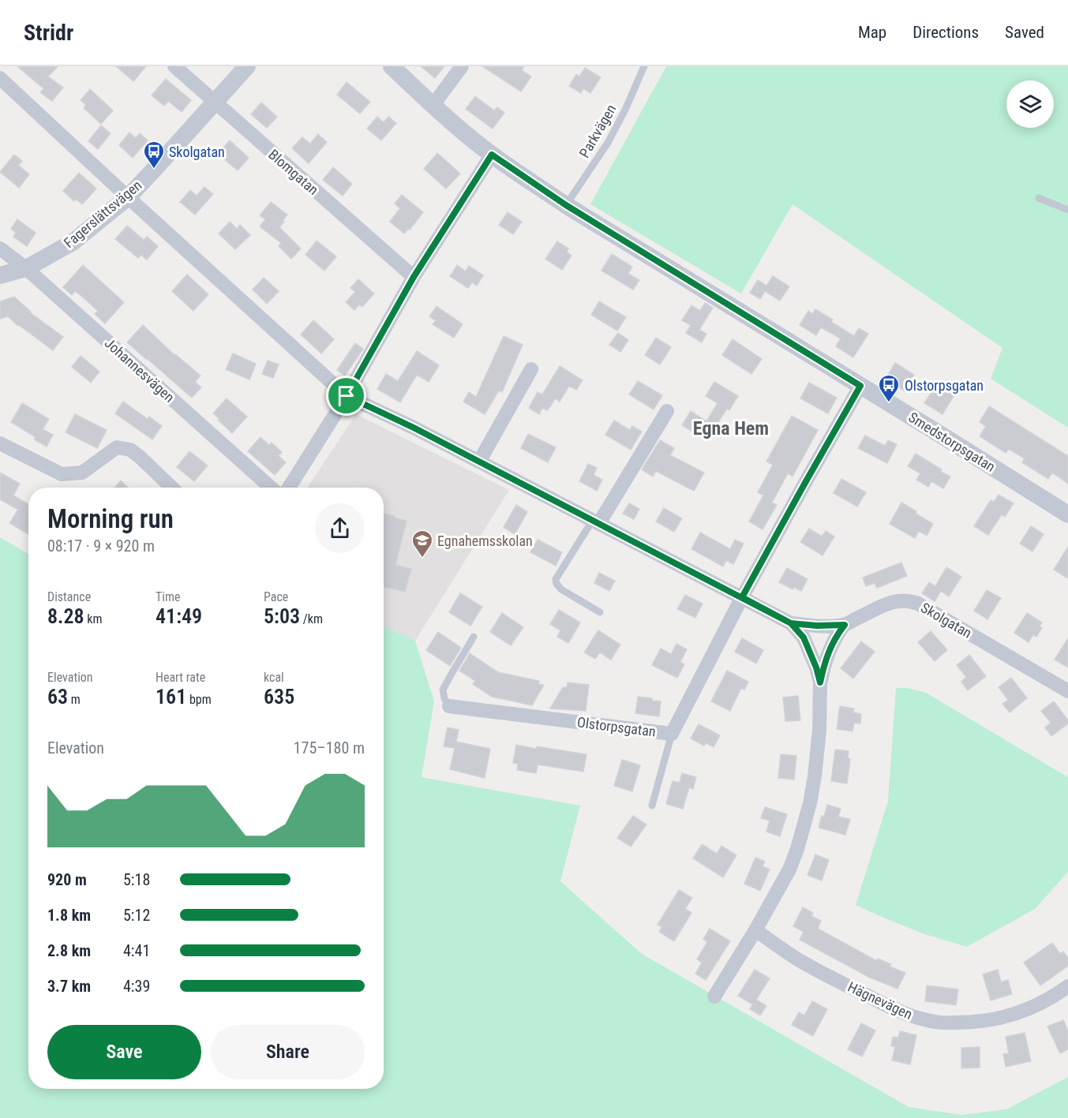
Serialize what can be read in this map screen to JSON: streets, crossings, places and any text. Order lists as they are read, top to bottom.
{
  "streets": {
    "street": [
      "Blomgatan",
      "Fagerslättsvägen",
      "Johannesvägen",
      "Smedstorpsgatan",
      "Skolgatan",
      "Olstorpsgatan",
      "Hägnevägen"
    ],
    "lane": ["Parkvägen"]
  },
  "crossings": [
    ["Parkvägen", "Smedstorpsgatan"],
    ["Blomgatan", "Fagerslättsvägen"],
    ["Fagerslättsvägen", "Johannesvägen"],
    ["Fagerslättsvägen", "Skolgatan"],
    ["Smedstorpsgatan", "Olstorpsgatan"],
    ["Skolgatan", "Olstorpsgatan"]
  ],
  "districts": ["Egna Hem"],
  "places": {
    "bus stop": ["Skolgatan", "Olstorpsgatan"],
    "school or university": ["Egnahemsskolan"]
  },
  "page": {
    "header": "Stridr",
    "nav": ["Map", "Directions", "Saved"],
    "heading": ["Morning run", "08:17 · 9 × 920 m"],
    "stats": [
      ["Distance", "8.28 km"],
      ["Time", "41:49"],
      ["Pace", "5:03 /km"],
      ["Elevation", "63 m"],
      ["Heart rate", "161 bpm"],
      ["kcal", "635"]
    ],
    "chart": ["Elevation", "175–180 m"],
    "list": [
      {
        "name": "920 m",
        "note": "5:18"
      },
      {
        "name": "1.8 km",
        "note": "5:12"
      },
      {
        "name": "2.8 km",
        "note": "4:41"
      },
      {
        "name": "3.7 km",
        "note": "4:39"
      }
    ],
    "buttons": ["Save", "Share"]
  }
}
